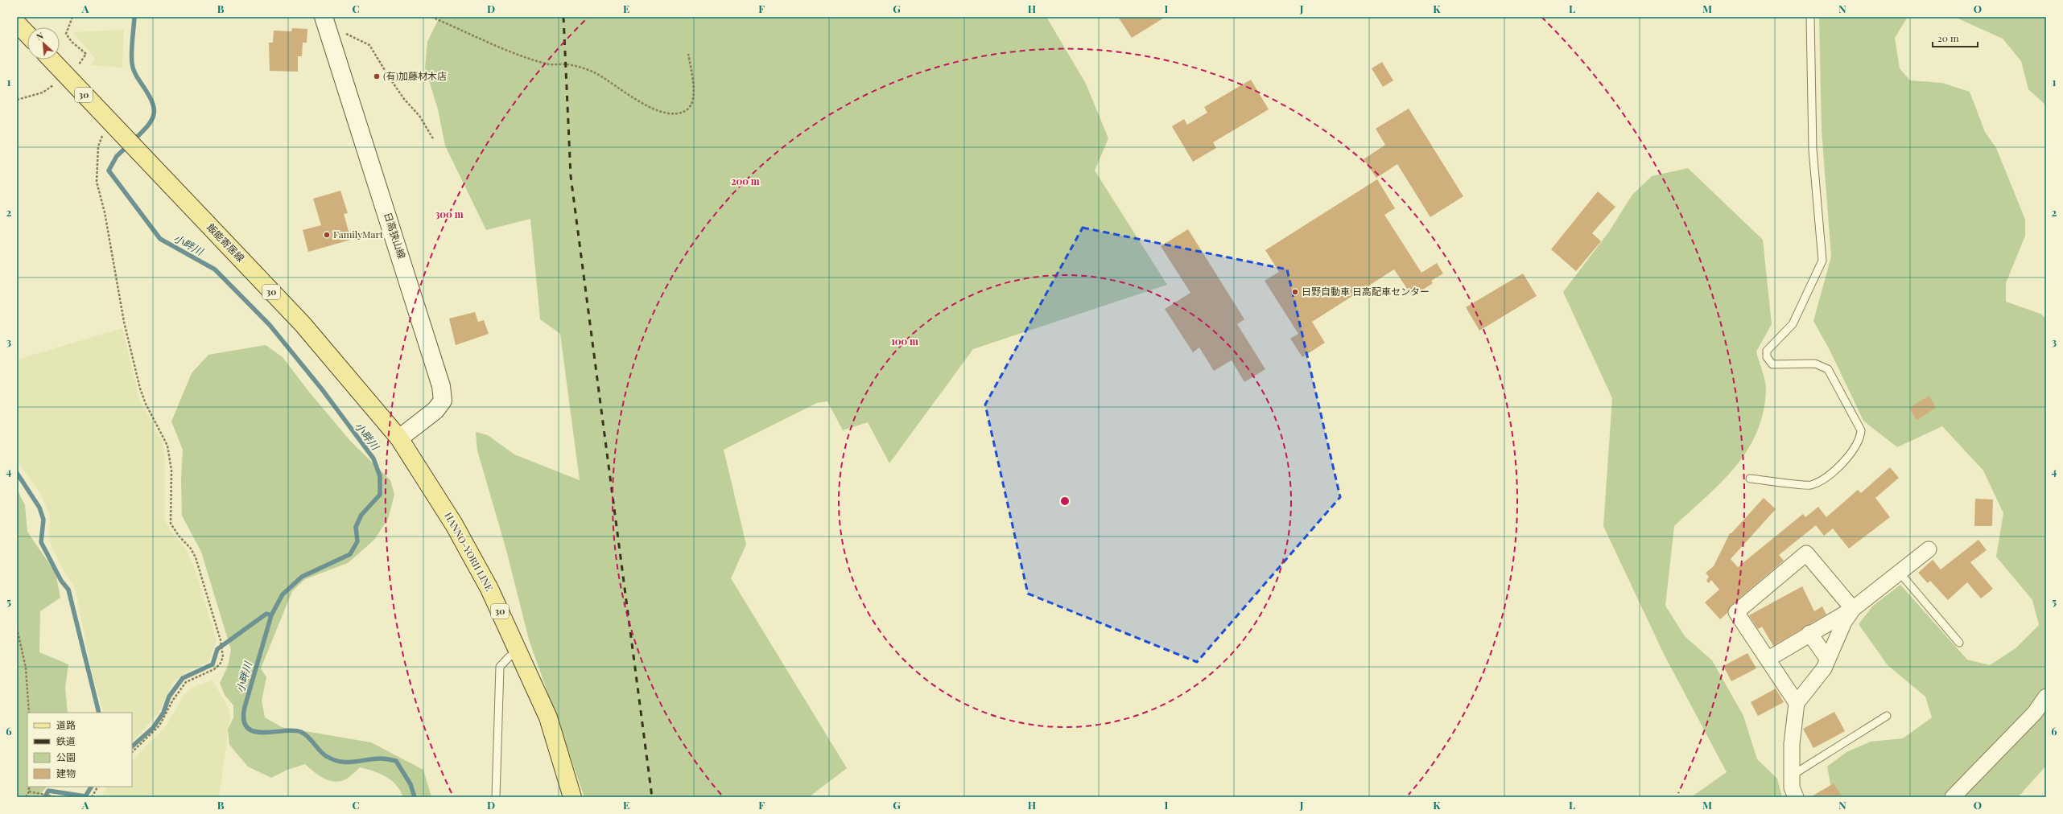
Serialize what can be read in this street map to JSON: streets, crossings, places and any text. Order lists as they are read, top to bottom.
{
  "streets": {
    "main road": [
      "30",
      "日高狭山線",
      "飯能寄居線",
      "HANNO-YORII LINE"
    ]
  },
  "crossings": [
    ["日高狭山線", "飯能寄居線"],
    ["日高狭山線", "HANNO-YORII LINE"],
    ["飯能寄居線", "HANNO-YORII LINE"]
  ],
  "water": ["小畔川"],
  "places": ["(有)加藤材木店", "FamilyMart", "日野自動車 日高配車センター"],
  "legend": [
    "道路",
    "鉄道",
    "公園",
    "建物"
  ],
  "scale_bar": "20 m",
  "north": "top left",
  "grid": {
    "columns": [
      "A",
      "B",
      "C",
      "D",
      "E",
      "F",
      "G",
      "H",
      "I",
      "J",
      "K",
      "L",
      "M",
      "N",
      "O"
    ],
    "rows": [
      "1",
      "2",
      "3",
      "4",
      "5",
      "6"
    ]
  },
  "rings": ["200 m", "300 m", "100 m"]
}
